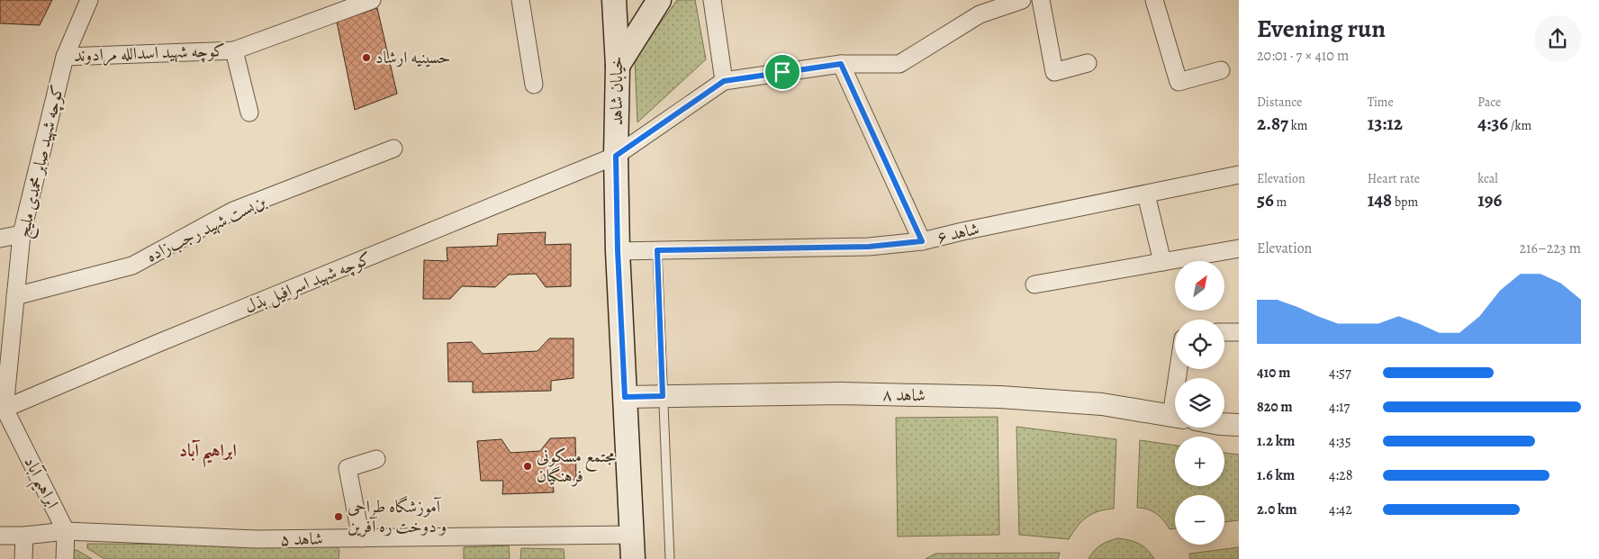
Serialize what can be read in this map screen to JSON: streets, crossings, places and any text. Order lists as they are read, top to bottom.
{
  "streets": {
    "main road": ["خیابان شاهد"],
    "street": [
      "کوچه شهید اسدالله مرادوند",
      "کوچه شهید صابر محمدی ملیح",
      "بن‌بست شهید رجب‌زاده",
      "شاهد ۶",
      "کوچه شهید اسرافیل بذل",
      "شاهد ۸",
      "ابراهیم آباد",
      "شاهد ۵"
    ]
  },
  "crossings": [
    ["کوچه شهید اسدالله مرادوند", "کوچه شهید صابر محمدی ملیح"],
    ["خیابان شاهد", "شاهد ۶"],
    ["خیابان شاهد", "کوچه شهید اسرافیل بذل"],
    ["خیابان شاهد", "شاهد ۸"],
    ["خیابان شاهد", "شاهد ۵"],
    ["کوچه شهید صابر محمدی ملیح", "بن‌بست شهید رجب‌زاده"],
    ["کوچه شهید صابر محمدی ملیح", "کوچه شهید اسرافیل بذل"],
    ["کوچه شهید صابر محمدی ملیح", "ابراهیم آباد"],
    ["کوچه شهید اسرافیل بذل", "ابراهیم آباد"],
    ["ابراهیم آباد", "شاهد ۵"]
  ],
  "districts": ["ابراهیم آباد"],
  "places": ["حسینیه ارشاد", "مجتمع مسکونی فرهنگیان", "آموزشگاه طراحی و دوخت ره آفرین"],
  "north": "top right",
  "page": {
    "heading": ["Evening run", "20:01 · 7 × 410 m"],
    "stats": [
      ["Distance", "2.87 km"],
      ["Time", "13:12"],
      ["Pace", "4:36 /km"],
      ["Elevation", "56 m"],
      ["Heart rate", "148 bpm"],
      ["kcal", "196"]
    ],
    "chart": ["Elevation", "216–223 m"],
    "map_buttons": ["+", "−"],
    "list": [
      {
        "name": "410 m",
        "note": "4:57"
      },
      {
        "name": "820 m",
        "note": "4:17"
      },
      {
        "name": "1.2 km",
        "note": "4:35"
      },
      {
        "name": "1.6 km",
        "note": "4:28"
      },
      {
        "name": "2.0 km",
        "note": "4:42"
      }
    ]
  }
}
